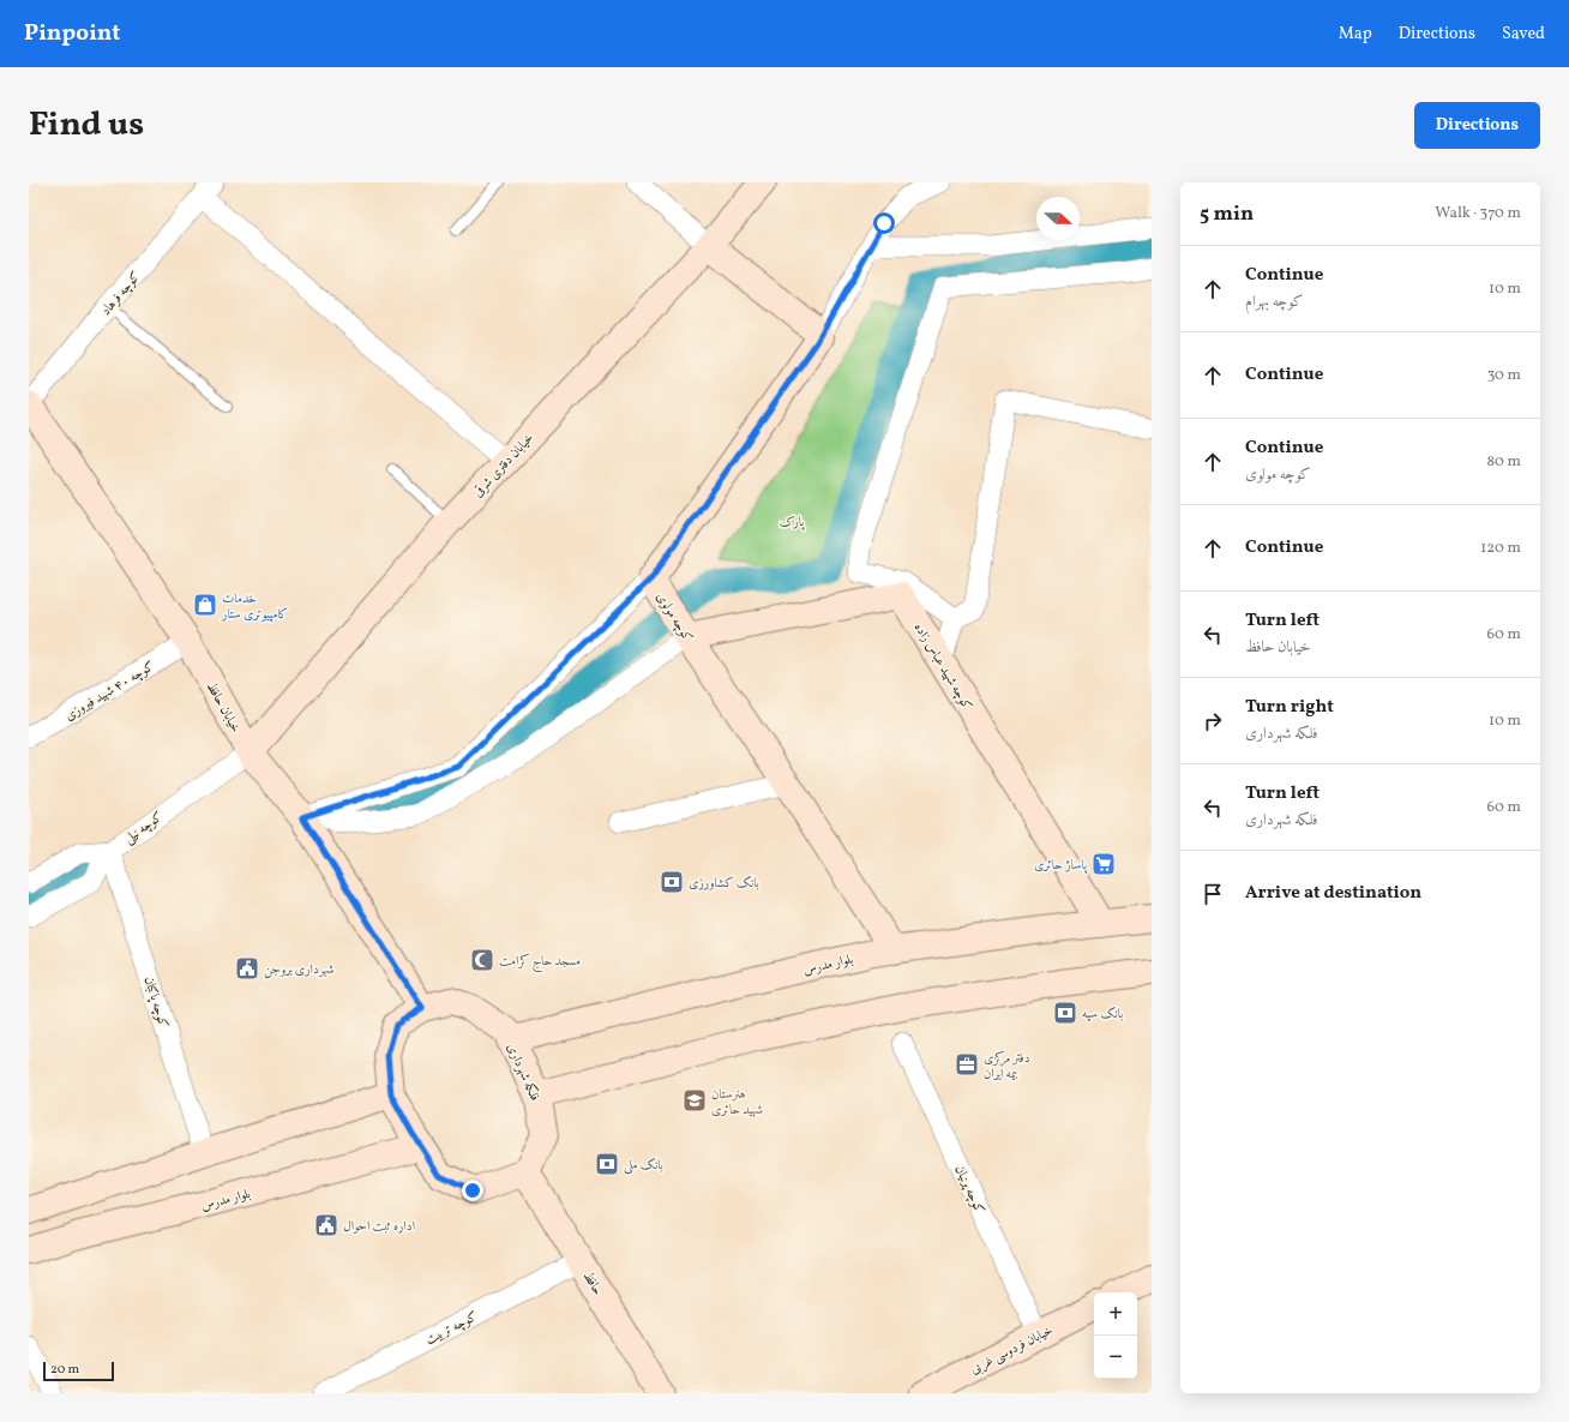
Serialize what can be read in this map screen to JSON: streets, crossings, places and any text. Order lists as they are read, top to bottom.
{
  "streets": {
    "street": [
      "کوچه فرهاد",
      "خیابان دفتری شرقی",
      "کوچه مولوی",
      "کوچه شهید عباس زاده",
      "کوچه ۴۰ شهید فیروزی",
      "خیابان حافظ",
      "کوچه نیلی",
      "بلوار مدرس",
      "کوچه پاکبان",
      "فلکه شهرداری",
      "کوچه پرنیان",
      "حافظ",
      "کوچه تربیت",
      "خیابان فردوسی غربی"
    ]
  },
  "crossings": [
    ["کوچه فرهاد", "خیابان حافظ"],
    ["خیابان دفتری شرقی", "خیابان حافظ"],
    ["خیابان دفتری شرقی", "کوچه نیلی"],
    ["کوچه مولوی", "کوچه شهید عباس زاده"],
    ["کوچه مولوی", "بلوار مدرس"],
    ["کوچه شهید عباس زاده", "بلوار مدرس"],
    ["کوچه ۴۰ شهید فیروزی", "خیابان حافظ"],
    ["خیابان حافظ", "کوچه نیلی"],
    ["خیابان حافظ", "بلوار مدرس"],
    ["خیابان حافظ", "فلکه شهرداری"],
    ["خیابان حافظ", "حافظ"],
    ["کوچه نیلی", "کوچه پاکبان"],
    ["بلوار مدرس", "فلکه شهرداری"],
    ["بلوار مدرس", "حافظ"],
    ["فلکه شهرداری", "حافظ"],
    ["کوچه پرنیان", "خیابان فردوسی غربی"],
    ["حافظ", "کوچه تربیت"]
  ],
  "parks": ["پارک"],
  "places": {
    "shop": ["خدمات کامپیوتری ستار"],
    "supermarket": ["پاساژ حائری"],
    "bank": ["بانک کشاورزی", "بانک سپه", "بانک ملی"],
    "mosque": ["مسجد حاج کرامت"],
    "public building": ["شهرداری بروجن", "اداره ثبت احوال"],
    "office": ["دفتر مرکزی بیمه ایران"],
    "school or university": ["هنرستان شهید حائری"]
  },
  "scale_bar": "20 m",
  "north": "right",
  "page": {
    "header": "Pinpoint",
    "nav": ["Map", "Directions", "Saved"],
    "title": "Find us",
    "buttons": "Directions",
    "heading": ["5 min", "Walk · 370 m"],
    "list": [
      ["Continue", "کوچه بهرام", "10 m"],
      ["Continue", "30 m"],
      ["Continue", "کوچه مولوی", "80 m"],
      ["Continue", "120 m"],
      ["Turn left", "خیابان حافظ", "60 m"],
      ["Turn right", "فلکه شهرداری", "10 m"],
      ["Turn left", "فلکه شهرداری", "60 m"],
      "Arrive at destination"
    ],
    "map_buttons": ["+", "−"],
    "scale": "20 m"
  }
}
